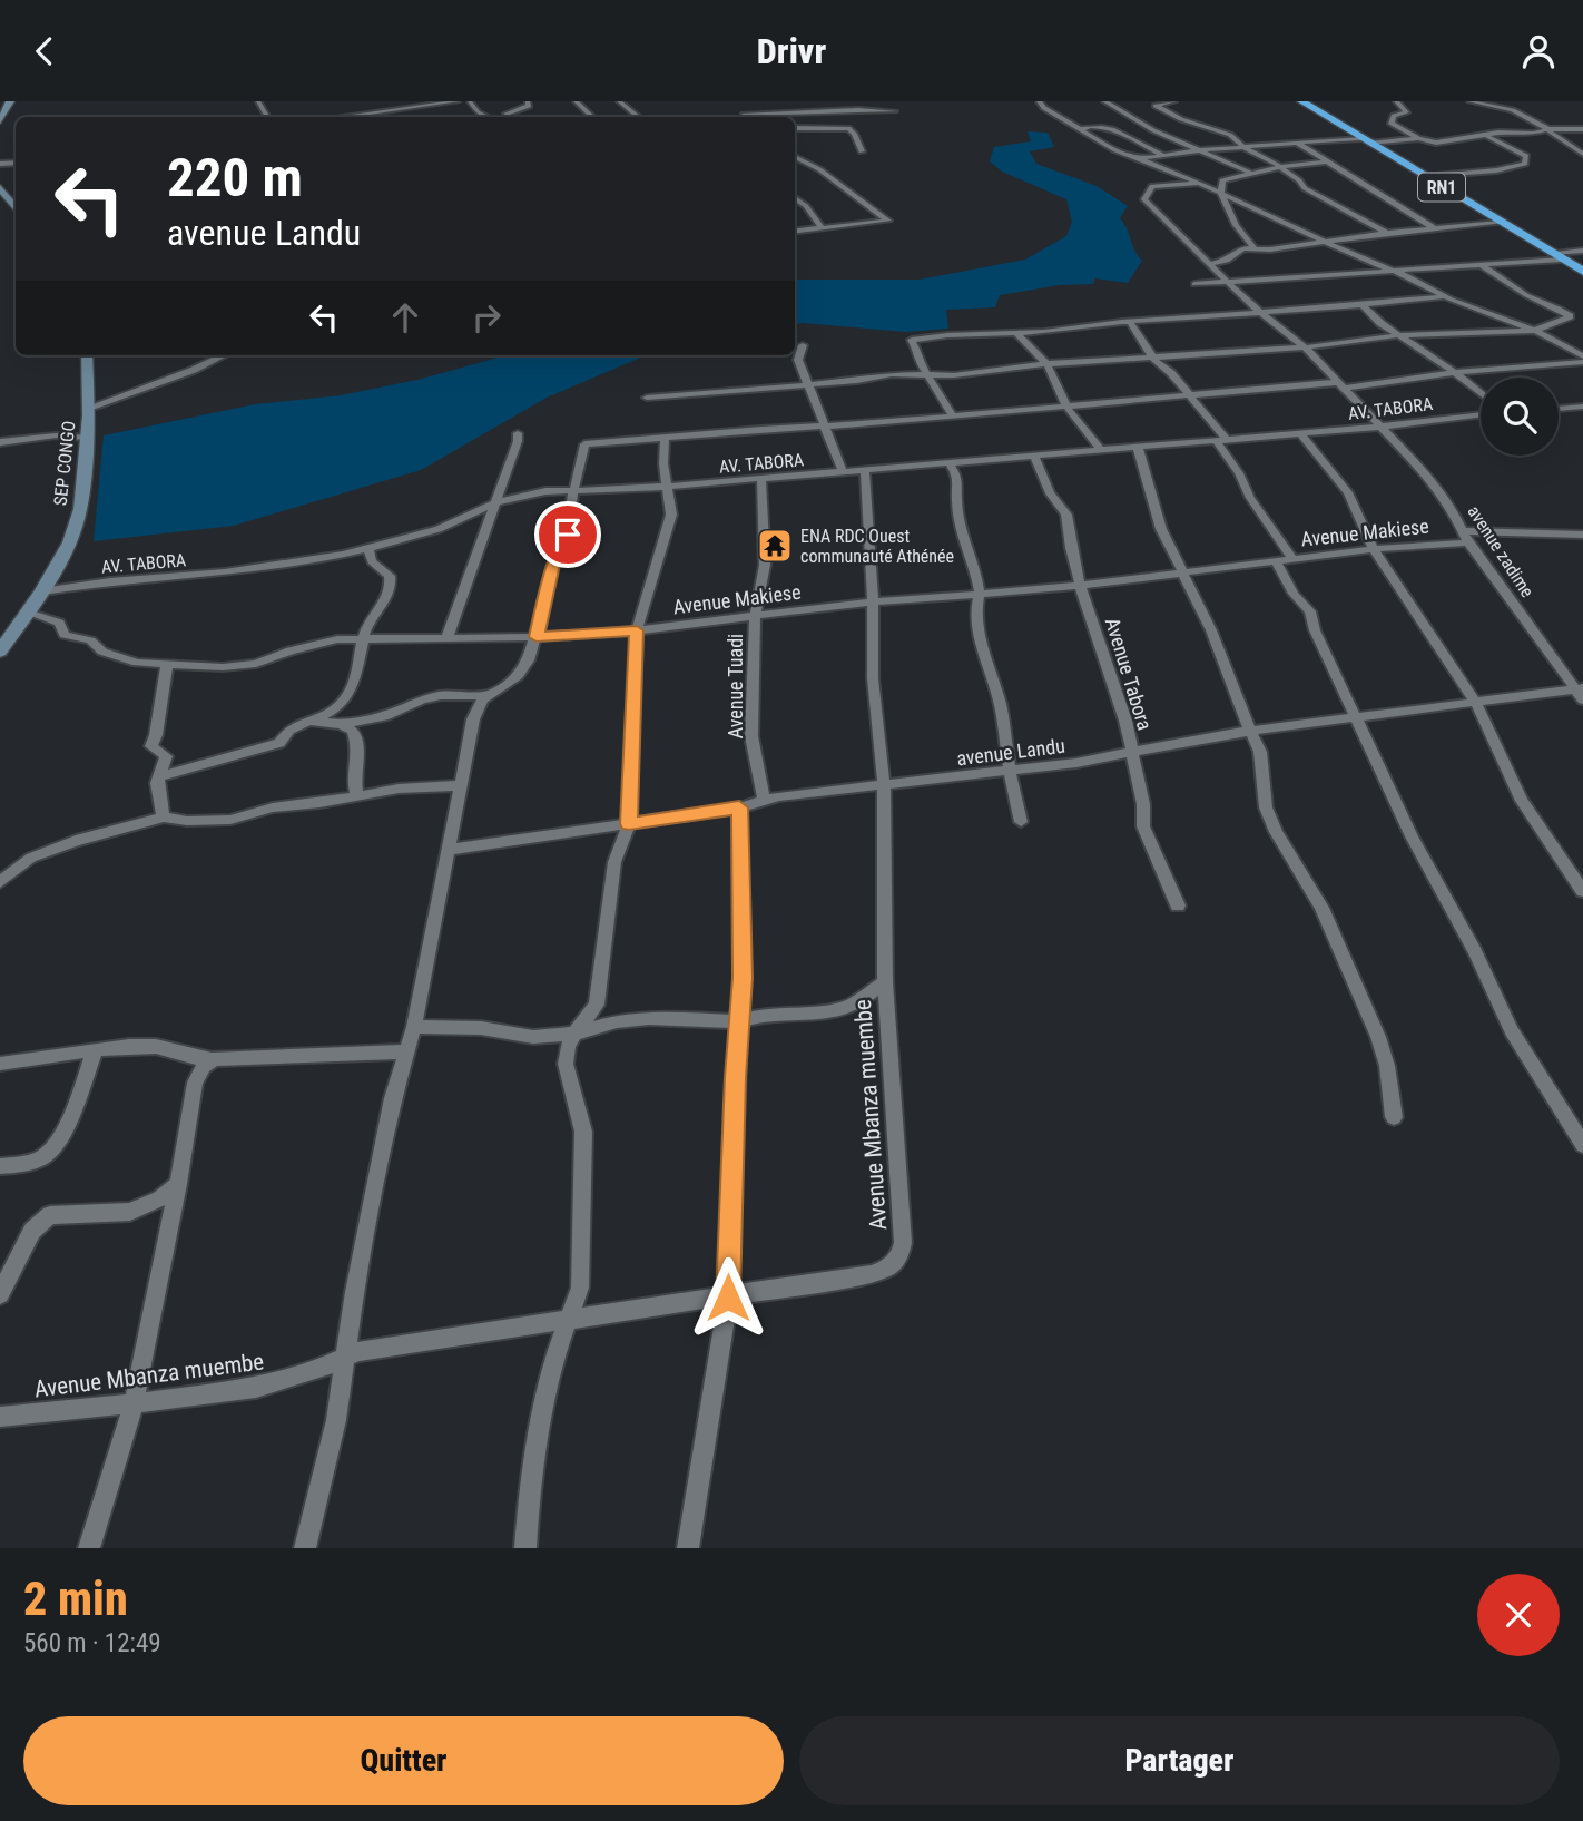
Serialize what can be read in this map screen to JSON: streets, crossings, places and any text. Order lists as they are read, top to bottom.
{
  "streets": {
    "highway": ["RN1"],
    "street": [
      "AV. TABORA",
      "SEP CONGO",
      "Avenue Makiese",
      "avenue zadime",
      "Avenue Tabora",
      "Avenue Tuadi",
      "avenue Landu",
      "Avenue Mbanza muembe"
    ]
  },
  "crossings": [
    ["AV. TABORA", "SEP CONGO"],
    ["AV. TABORA", "avenue zadime"],
    ["AV. TABORA", "Avenue Tabora"],
    ["AV. TABORA", "Avenue Tuadi"],
    ["AV. TABORA", "Avenue Mbanza muembe"],
    ["SEP CONGO", "Avenue Makiese"],
    ["Avenue Makiese", "avenue zadime"],
    ["Avenue Makiese", "Avenue Tabora"],
    ["Avenue Makiese", "Avenue Tuadi"],
    ["Avenue Makiese", "Avenue Mbanza muembe"],
    ["avenue zadime", "avenue Landu"],
    ["Avenue Tabora", "avenue Landu"],
    ["Avenue Tuadi", "avenue Landu"],
    ["avenue Landu", "Avenue Mbanza muembe"]
  ],
  "places": {
    "temple": ["ENA RDC Ouest communauté Athénée"]
  },
  "page": {
    "header": "Drivr",
    "turn": ["220 m", "avenue Landu"],
    "heading": ["2 min", "560 m · 12:49"],
    "buttons": ["Quitter", "Partager"]
  }
}
